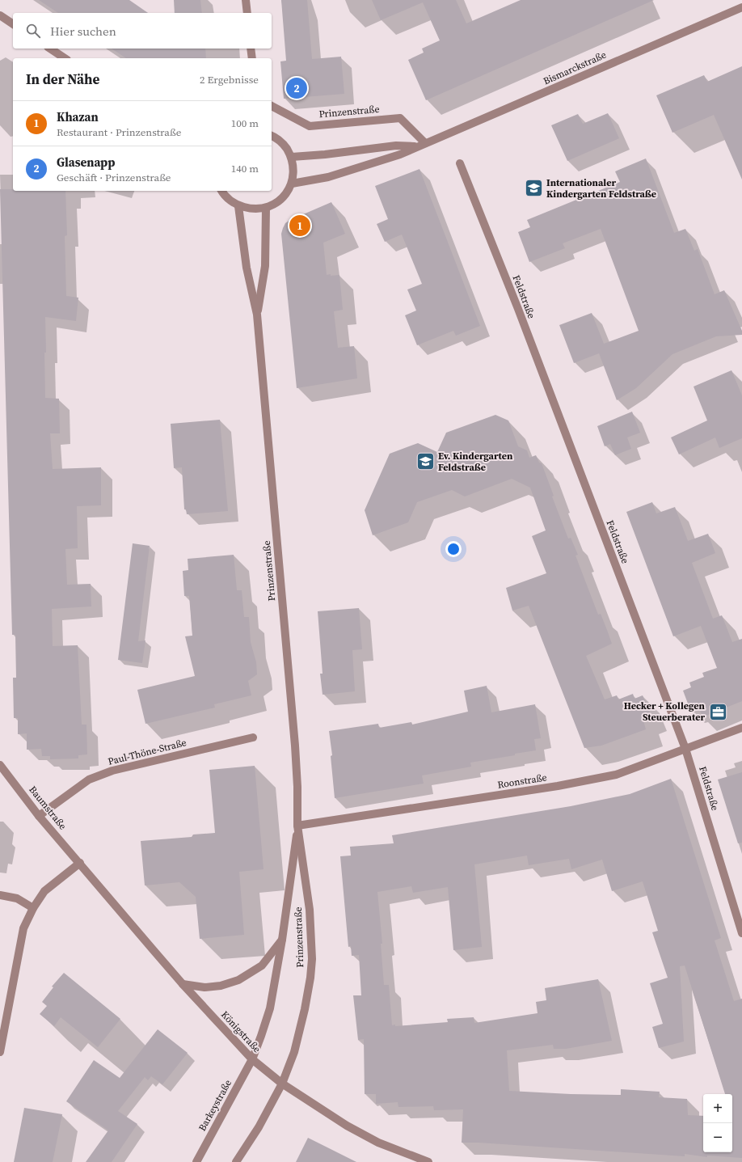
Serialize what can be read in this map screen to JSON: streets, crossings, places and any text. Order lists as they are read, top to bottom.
{
  "streets": {
    "street": [
      "Bismarckstraße",
      "Prinzenstraße",
      "Feldstraße",
      "Paul-Thöne-Straße",
      "Roonstraße",
      "Baumstraße",
      "Königstraße",
      "Barkeystraße"
    ]
  },
  "crossings": [
    ["Bismarckstraße", "Prinzenstraße"],
    ["Prinzenstraße", "Roonstraße"],
    ["Prinzenstraße", "Königstraße"],
    ["Prinzenstraße", "Barkeystraße"],
    ["Feldstraße", "Roonstraße"],
    ["Paul-Thöne-Straße", "Baumstraße"],
    ["Baumstraße", "Königstraße"],
    ["Königstraße", "Barkeystraße"]
  ],
  "places": {
    "school or university": ["Internationaler Kindergarten Feldstraße", "Ev. Kindergarten Feldstraße"],
    "office": ["Hecker + Kollegen Steuerberater"]
  },
  "page": {
    "search": "Hier suchen",
    "heading": ["In der Nähe", "2 Ergebnisse"],
    "pins": ["2", "1"],
    "list": [
      {
        "mark": "1",
        "name": "Khazan",
        "note": "Restaurant · Prinzenstraße",
        "value": "100 m"
      },
      {
        "mark": "2",
        "name": "Glasenapp",
        "note": "Geschäft · Prinzenstraße",
        "value": "140 m"
      }
    ],
    "map_buttons": ["+", "−"]
  }
}
